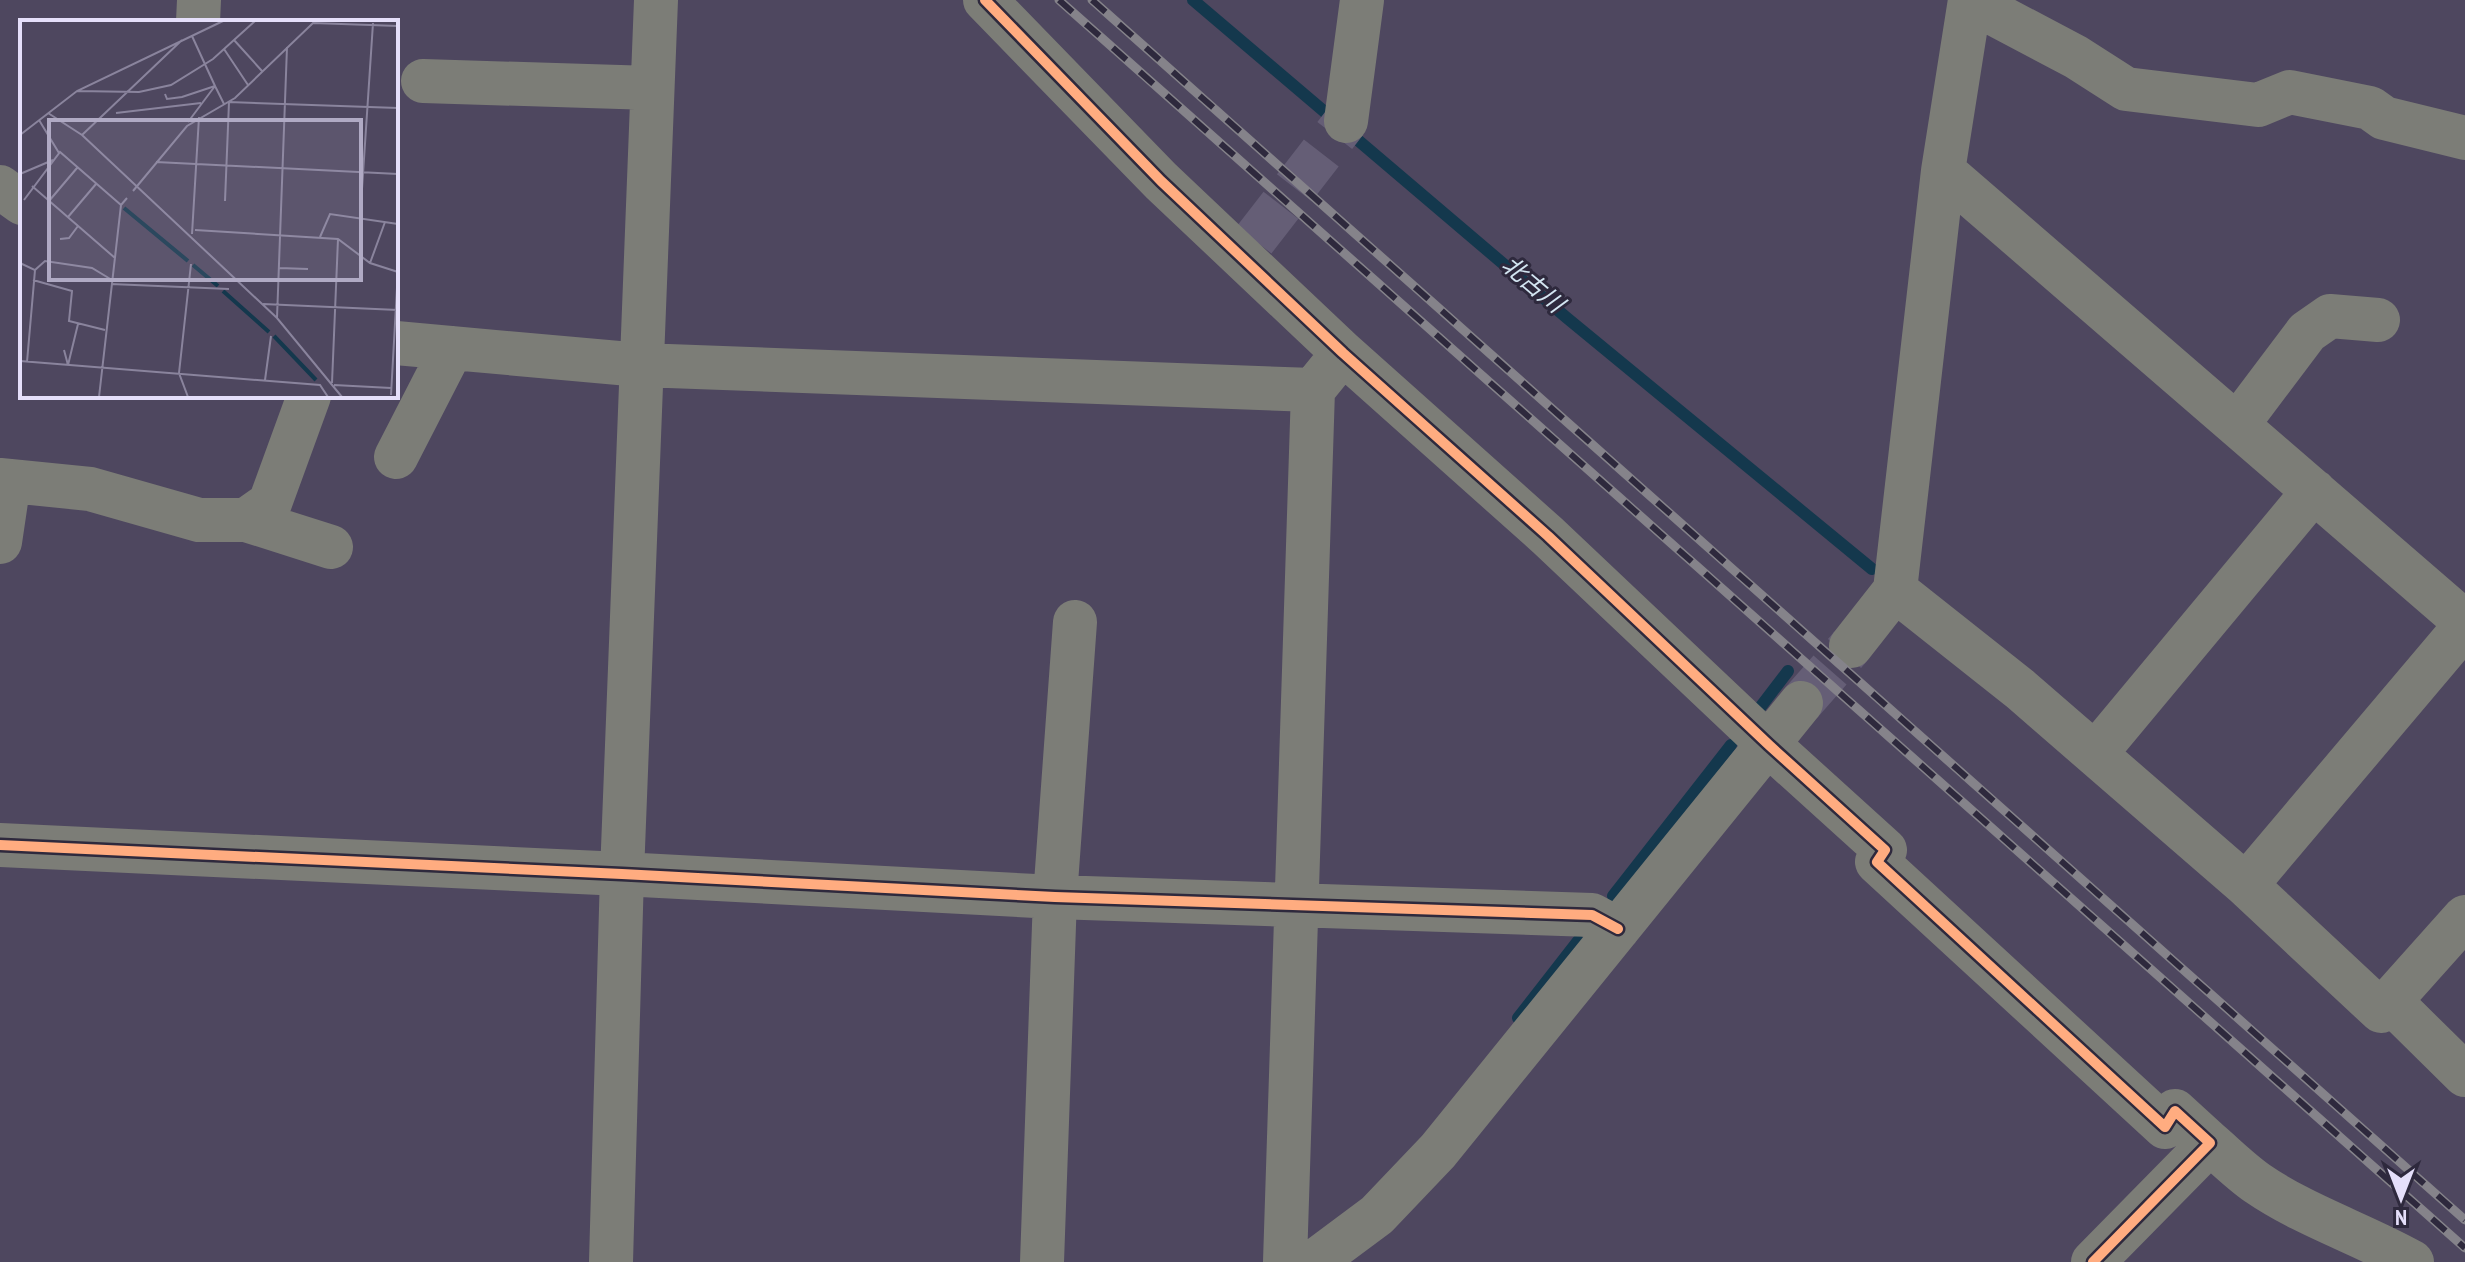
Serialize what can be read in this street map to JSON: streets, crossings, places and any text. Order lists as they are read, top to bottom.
{
  "water": ["北古川"],
  "north": "bottom"
}
